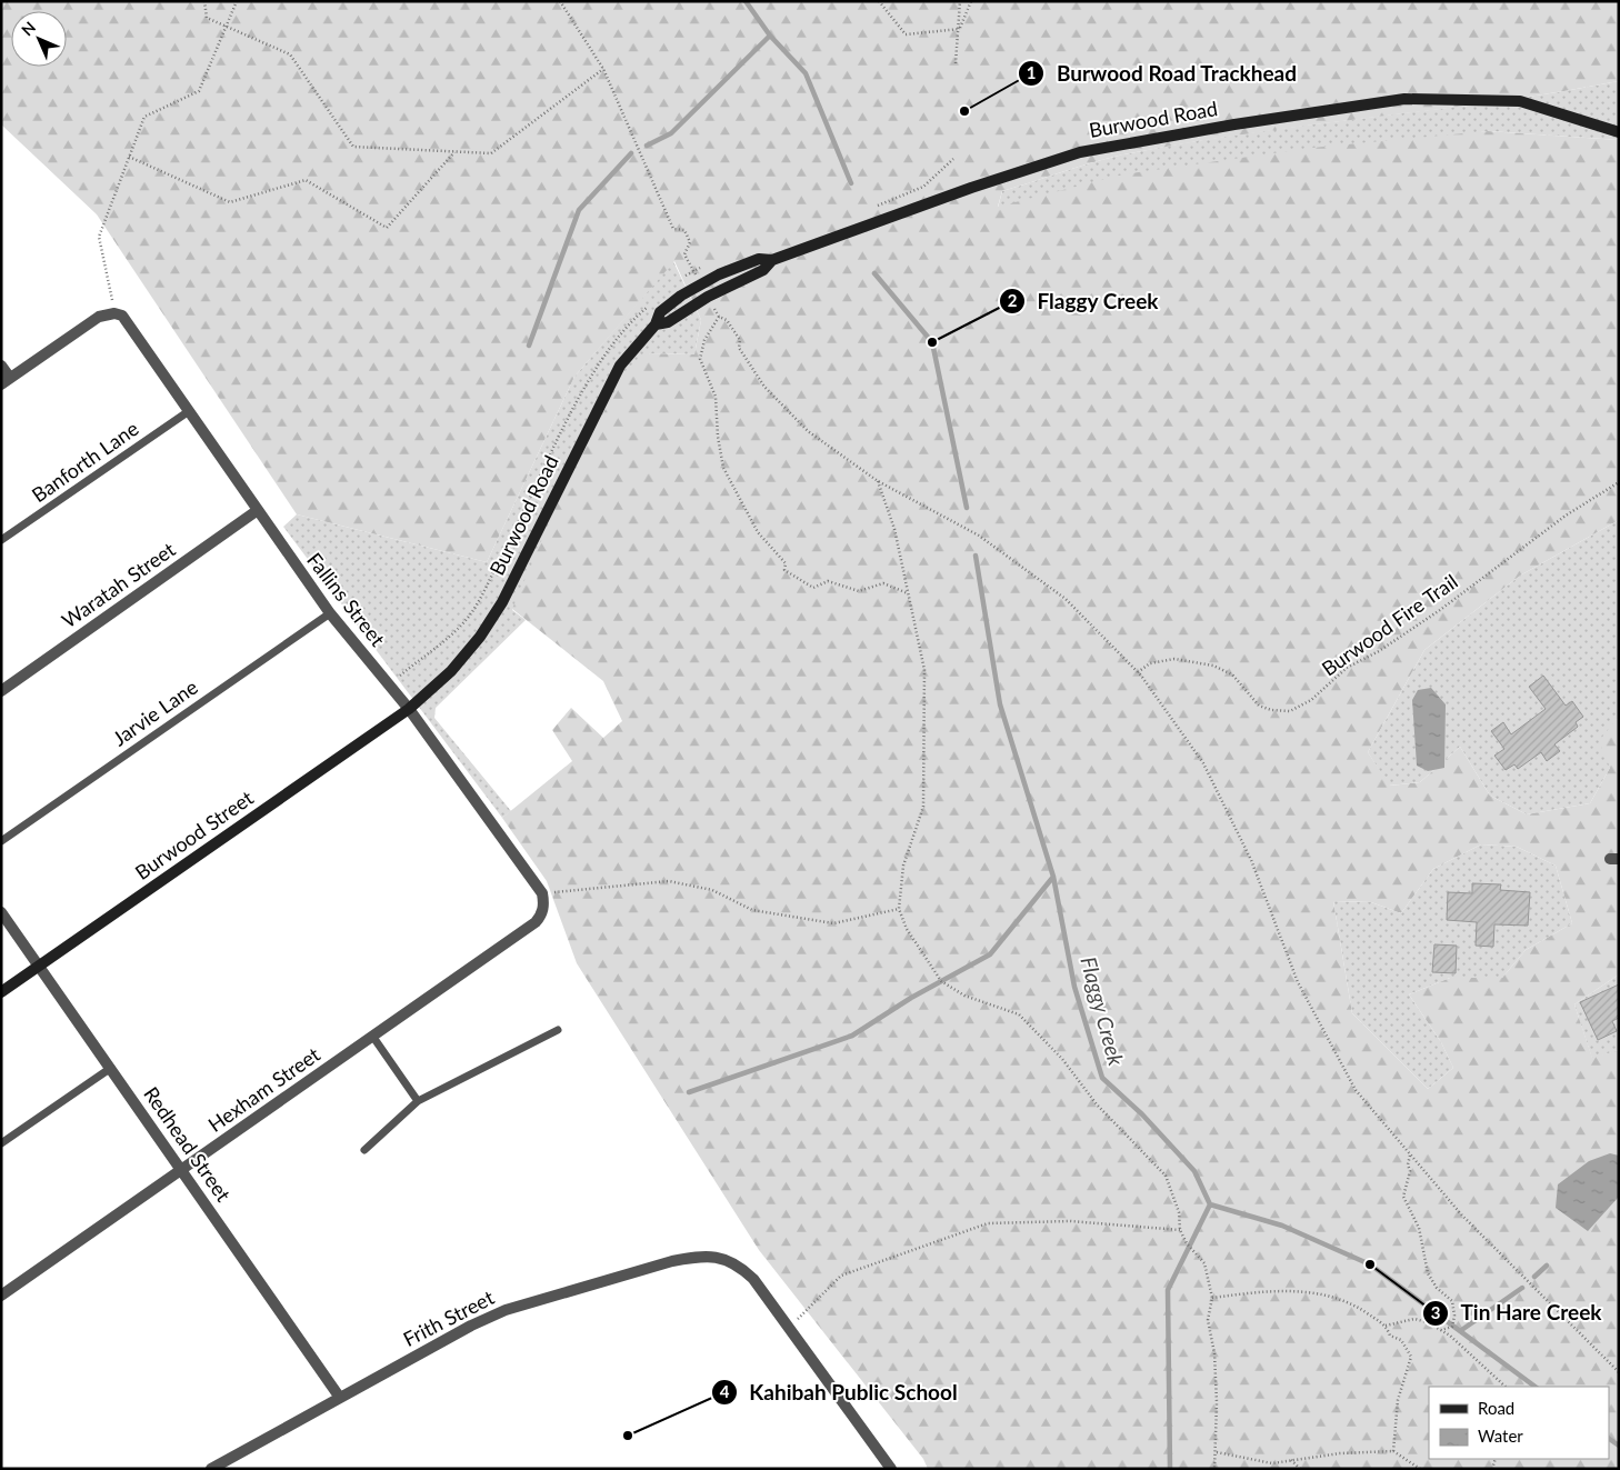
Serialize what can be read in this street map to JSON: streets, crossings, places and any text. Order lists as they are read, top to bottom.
{
  "streets": {
    "main road": ["Burwood Road", "Burwood Street"],
    "street": [
      "Waratah Street",
      "Fallins Street",
      "Hexham Street",
      "Redhead Street",
      "Frith Street"
    ],
    "lane": ["Banforth Lane", "Jarvie Lane"],
    "path": ["Burwood Fire Trail"]
  },
  "crossings": [
    ["Burwood Road", "Fallins Street"],
    ["Burwood Road", "Burwood Street"],
    ["Banforth Lane", "Fallins Street"],
    ["Waratah Street", "Fallins Street"],
    ["Fallins Street", "Jarvie Lane"],
    ["Fallins Street", "Burwood Street"],
    ["Fallins Street", "Hexham Street"],
    ["Burwood Street", "Redhead Street"],
    ["Hexham Street", "Redhead Street"],
    ["Redhead Street", "Frith Street"]
  ],
  "water": ["Flaggy Creek"],
  "places": [
    "Burwood Road Trackhead",
    "Flaggy Creek",
    "Tin Hare Creek",
    "Kahibah Public School"
  ],
  "legend": ["Road", "Water"],
  "north": "top left"
}
